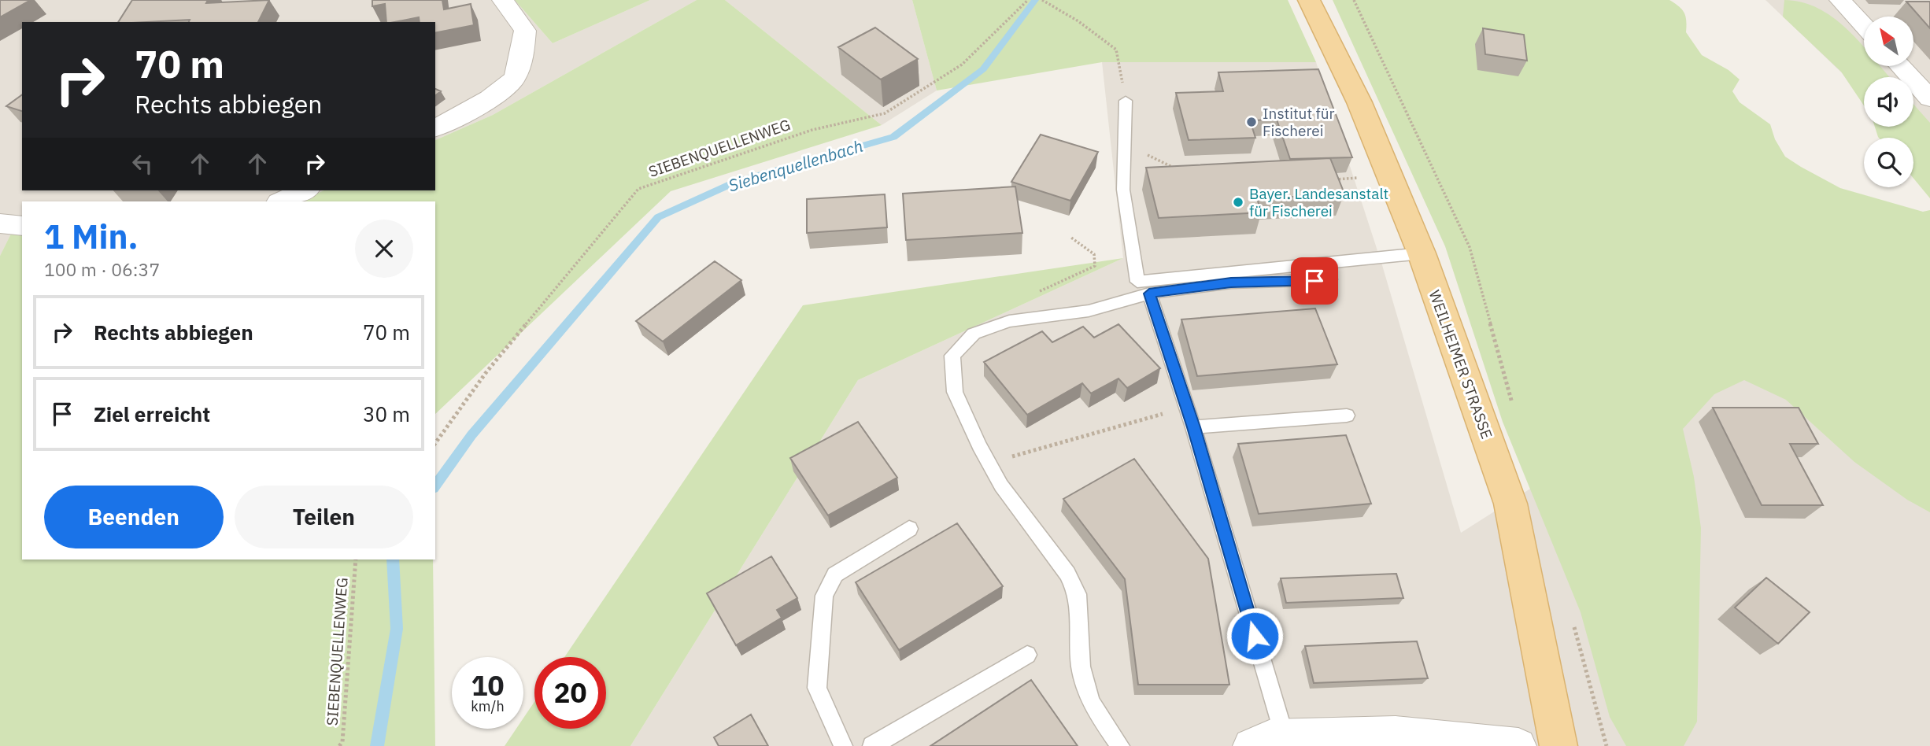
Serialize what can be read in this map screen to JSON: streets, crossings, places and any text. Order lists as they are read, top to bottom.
{
  "streets": {
    "main road": ["WEILHEIMER STRASSE"],
    "path": ["SIEBENQUELLENWEG"]
  },
  "water": ["Siebenquellenbach"],
  "places": ["Institut für Fischerei", "Bayer. Landesanstalt für Fischerei"],
  "north": "top left",
  "page": {
    "turn": ["70 m", "Rechts abbiegen"],
    "heading": ["1 Min.", "100 m · 06:37"],
    "list": [
      {
        "name": "Rechts abbiegen",
        "value": "70 m"
      },
      {
        "name": "Ziel erreicht",
        "value": "30 m"
      }
    ],
    "buttons": ["Beenden", "Teilen"],
    "speed": "10 km/h",
    "limit": "20"
  }
}
